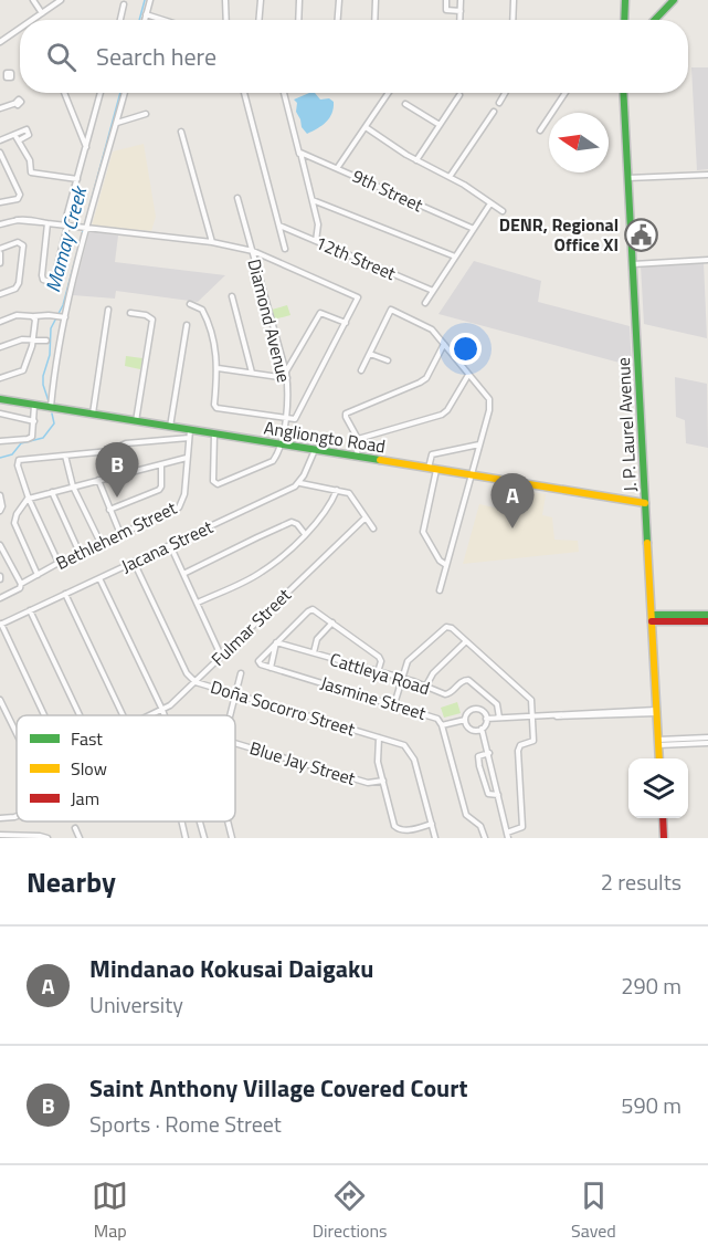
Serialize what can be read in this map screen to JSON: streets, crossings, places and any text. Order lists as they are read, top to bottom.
{
  "streets": {
    "main road": ["J. P. Laurel Avenue", "Angliongto Road"],
    "street": [
      "9th Street",
      "12th Street",
      "Diamond Avenue",
      "Bethlehem Street",
      "Jacana Street",
      "Fulmar Street",
      "Cattleya Road",
      "Jasmine Street",
      "Doña Socorro Street",
      "Blue Jay Street"
    ]
  },
  "crossings": [
    ["Diamond Avenue", "Angliongto Road"],
    ["J. P. Laurel Avenue", "Angliongto Road"],
    ["Angliongto Road", "Bethlehem Street"],
    ["Jacana Street", "Doña Socorro Street"],
    ["Fulmar Street", "Doña Socorro Street"],
    ["Cattleya Road", "Jasmine Street"]
  ],
  "water": ["Mamay Creek"],
  "places": {
    "public building": ["DENR, Regional Office XI"]
  },
  "legend": ["Fast", "Slow", "Jam"],
  "north": "left",
  "page": {
    "search": "Search here",
    "pins": ["B", "A"],
    "heading": ["Nearby", "2 results"],
    "list": [
      {
        "mark": "A",
        "name": "Mindanao Kokusai Daigaku",
        "note": "University",
        "value": "290 m"
      },
      {
        "mark": "B",
        "name": "Saint Anthony Village Covered Court",
        "note": "Sports · Rome Street",
        "value": "590 m"
      }
    ],
    "nav": ["Map", "Directions", "Saved"]
  }
}
